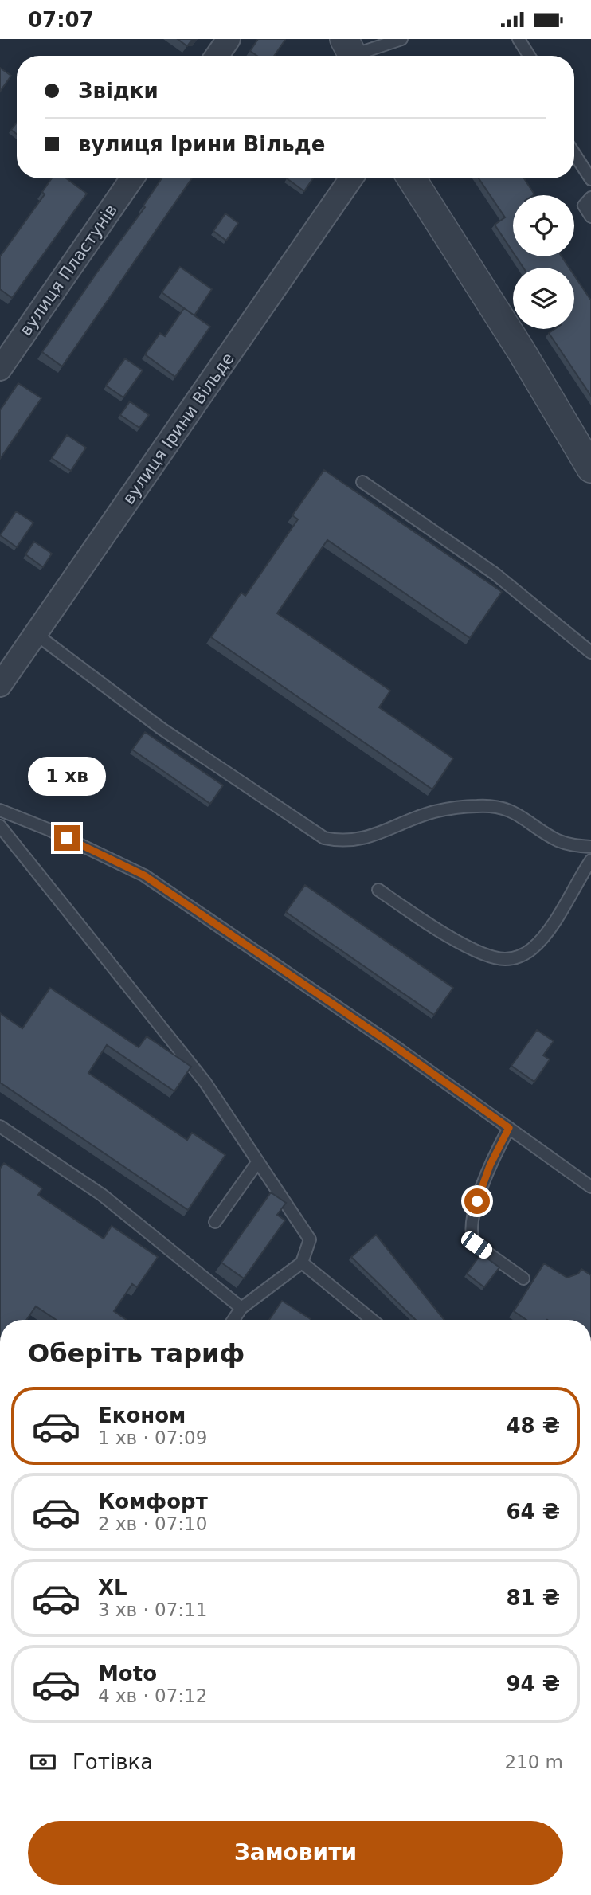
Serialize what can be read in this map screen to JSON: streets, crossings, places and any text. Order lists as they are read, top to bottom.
{
  "streets": {
    "street": ["вулиця Пластунів", "вулиця Ірини Вільде"]
  },
  "page": {
    "status": "07:07",
    "banner": ["Звідки", "вулиця Ірини Вільде"],
    "bubble": "1 хв",
    "heading": "Оберіть тариф",
    "list": [
      {
        "name": "Економ",
        "note": "1 хв · 07:09",
        "value": "48 ₴"
      },
      {
        "name": "Комфорт",
        "note": "2 хв · 07:10",
        "value": "64 ₴"
      },
      {
        "name": "XL",
        "note": "3 хв · 07:11",
        "value": "81 ₴"
      },
      {
        "name": "Moto",
        "note": "4 хв · 07:12",
        "value": "94 ₴"
      }
    ],
    "pay": ["Готівка", "210 m"],
    "buttons": "Замовити"
  }
}
